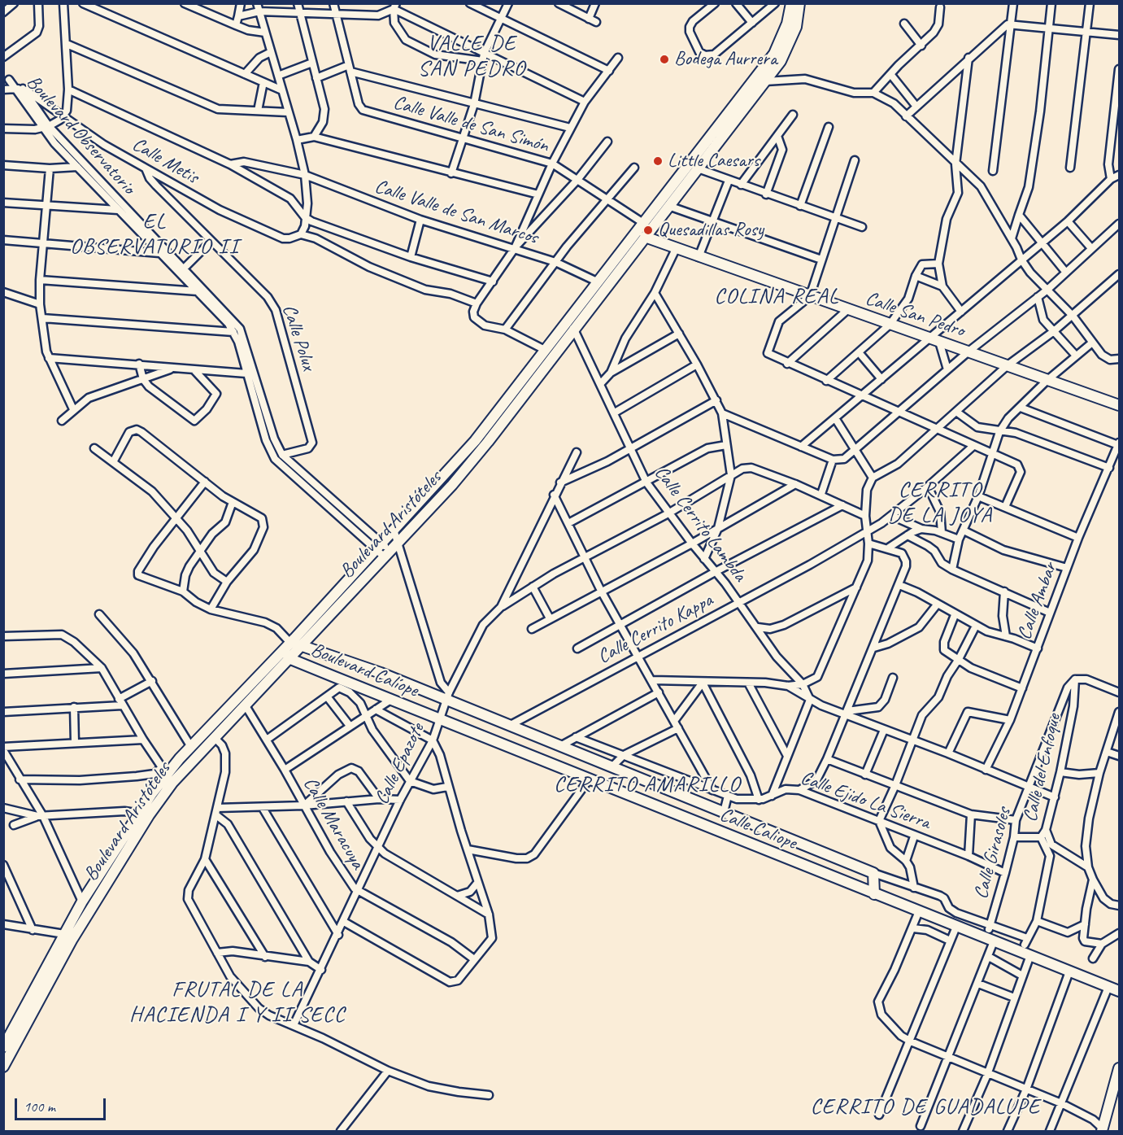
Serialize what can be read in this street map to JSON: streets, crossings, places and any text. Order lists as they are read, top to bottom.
{
  "streets": {
    "street": [
      "Calle Valle de San Simón",
      "Boulevard Observatorio",
      "Calle Metis",
      "Calle Valle de San Marcos",
      "Calle San Pedro",
      "Calle Polux",
      "Calle Cerrito Lambda",
      "Boulevard Aristóteles",
      "Calle Ambar",
      "Calle Cerrito Kappa",
      "Boulevard Calíope",
      "Calle Epazote",
      "Calle del Enfoque",
      "Calle Ejido La Sierra",
      "Calle Maracuya",
      "Calle Caliope",
      "Calle Girasoles"
    ]
  },
  "crossings": [
    ["Calle Valle de San Simón", "Boulevard Aristóteles"],
    ["Boulevard Observatorio", "Calle Metis"],
    ["Boulevard Observatorio", "Calle Polux"],
    ["Boulevard Observatorio", "Boulevard Aristóteles"],
    ["Calle Metis", "Calle Polux"],
    ["Calle Valle de San Marcos", "Boulevard Aristóteles"],
    ["Calle San Pedro", "Boulevard Aristóteles"],
    ["Calle Cerrito Lambda", "Boulevard Aristóteles"],
    ["Calle Cerrito Lambda", "Calle Cerrito Kappa"],
    ["Boulevard Aristóteles", "Boulevard Calíope"],
    ["Boulevard Aristóteles", "Calle Maracuya"],
    ["Calle Cerrito Kappa", "Calle Caliope"],
    ["Boulevard Calíope", "Calle Epazote"],
    ["Boulevard Calíope", "Calle Caliope"],
    ["Calle Epazote", "Calle Maracuya"],
    ["Calle Epazote", "Calle Caliope"],
    ["Calle del Enfoque", "Calle Caliope"],
    ["Calle del Enfoque", "Calle Girasoles"],
    ["Calle Ejido La Sierra", "Calle Girasoles"],
    ["Calle Caliope", "Calle Girasoles"]
  ],
  "districts": [
    "VALLE DE SAN PEDRO",
    "EL OBSERVATORIO II",
    "COLINA REAL",
    "CERRITO DE LA JOYA",
    "CERRITO AMARILLO",
    "FRUTAL DE LA HACIENDA I Y II SECC",
    "CERRITO DE GUADALUPE"
  ],
  "places": ["Bodega Aurrera", "Little Caesars", "Quesadillas Rosy"],
  "scale_bar": "100 m"
}
